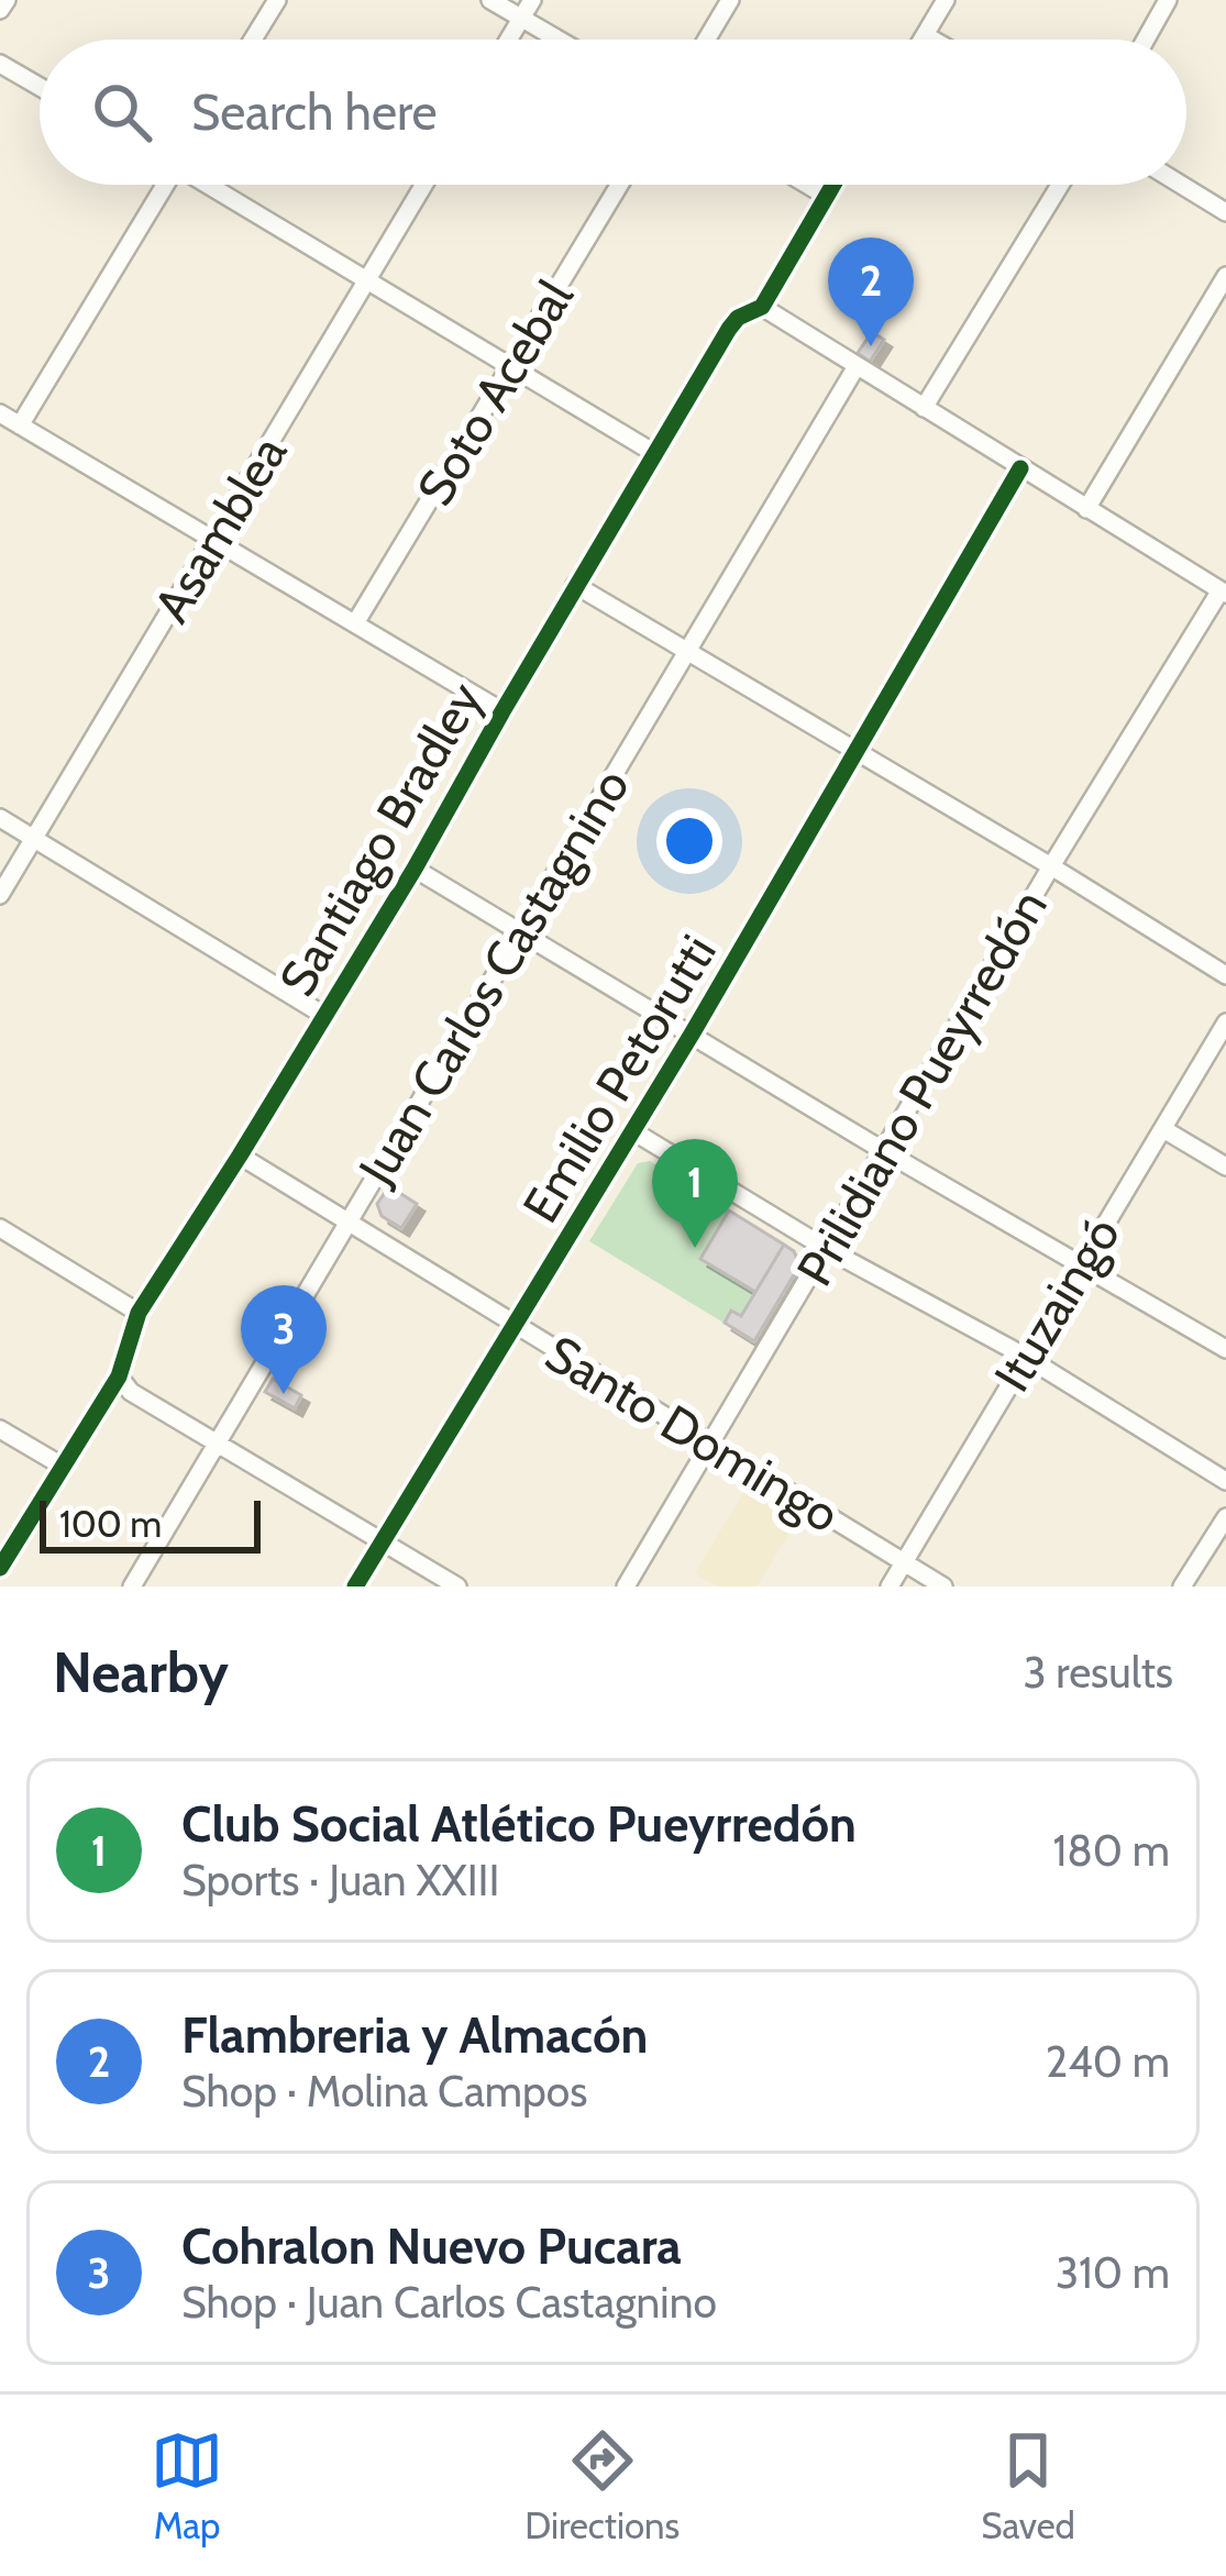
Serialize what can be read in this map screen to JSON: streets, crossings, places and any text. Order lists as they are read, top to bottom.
{
  "streets": {
    "street": [
      "Soto Acebal",
      "Asamblea",
      "Santiago Bradley",
      "Juan Carlos Castagnino",
      "Emilio Petorutti",
      "Prilidiano Pueyrredón",
      "Ituzaingó",
      "Santo Domingo"
    ]
  },
  "crossings": [
    ["Santiago Bradley", "Santo Domingo"],
    ["Juan Carlos Castagnino", "Santo Domingo"],
    ["Emilio Petorutti", "Santo Domingo"],
    ["Prilidiano Pueyrredón", "Santo Domingo"],
    ["Ituzaingó", "Santo Domingo"]
  ],
  "scale_bar": "100 m",
  "page": {
    "search": "Search here",
    "pins": ["2", "1", "3"],
    "scale": "100 m",
    "heading": ["Nearby", "3 results"],
    "list": [
      {
        "mark": "1",
        "name": "Club Social Atlético Pueyrredón",
        "note": "Sports · Juan XXIII",
        "value": "180 m"
      },
      {
        "mark": "2",
        "name": "Flambreria y Almacón",
        "note": "Shop · Molina Campos",
        "value": "240 m"
      },
      {
        "mark": "3",
        "name": "Cohralon Nuevo Pucara",
        "note": "Shop · Juan Carlos Castagnino",
        "value": "310 m"
      }
    ],
    "nav": ["Map", "Directions", "Saved"]
  }
}
